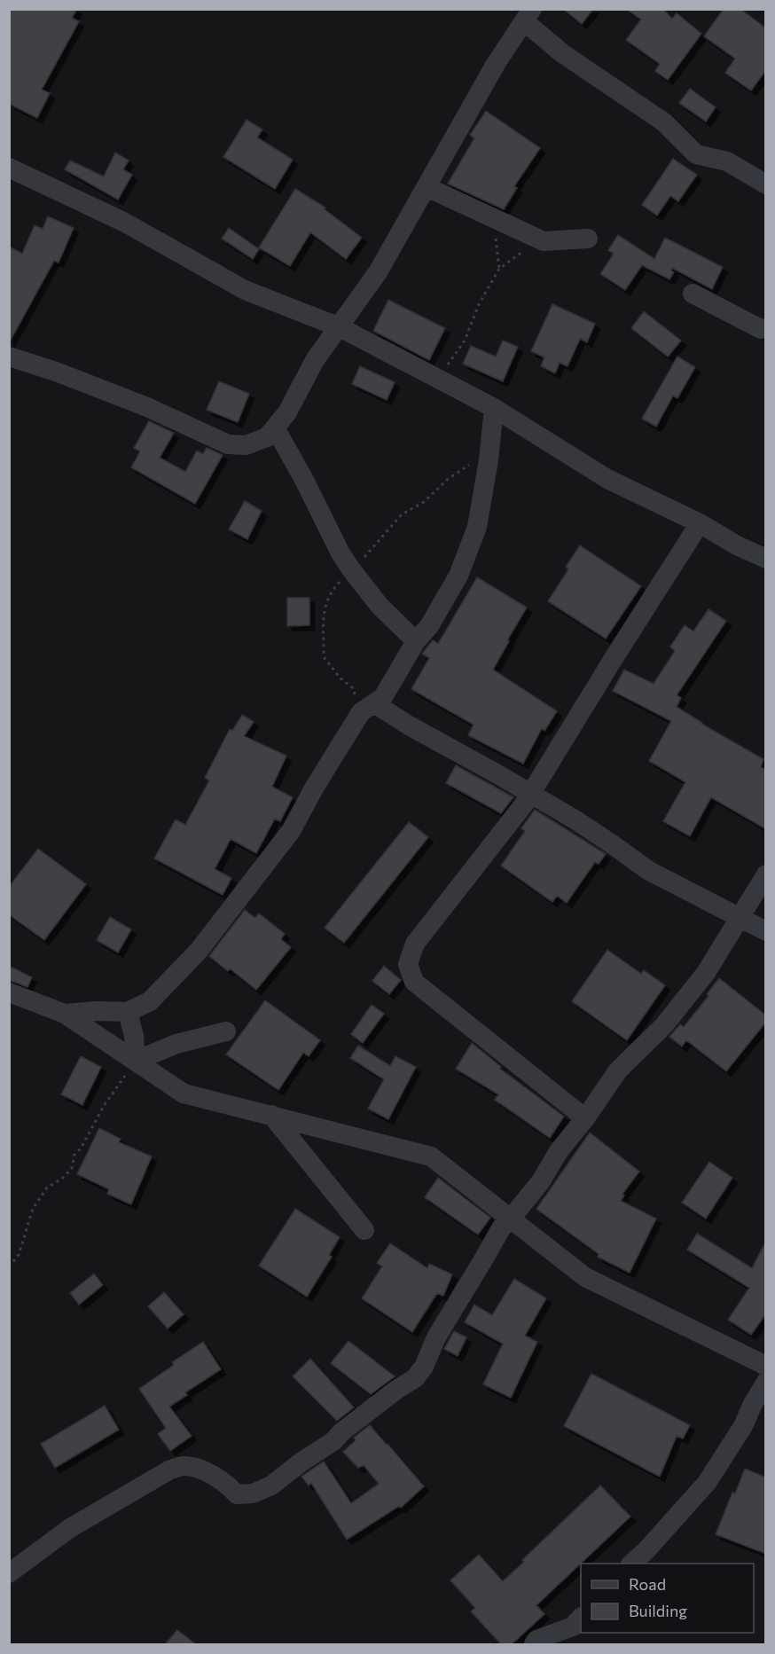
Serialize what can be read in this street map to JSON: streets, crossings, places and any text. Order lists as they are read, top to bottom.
{
  "legend": ["Road", "Building"]
}
